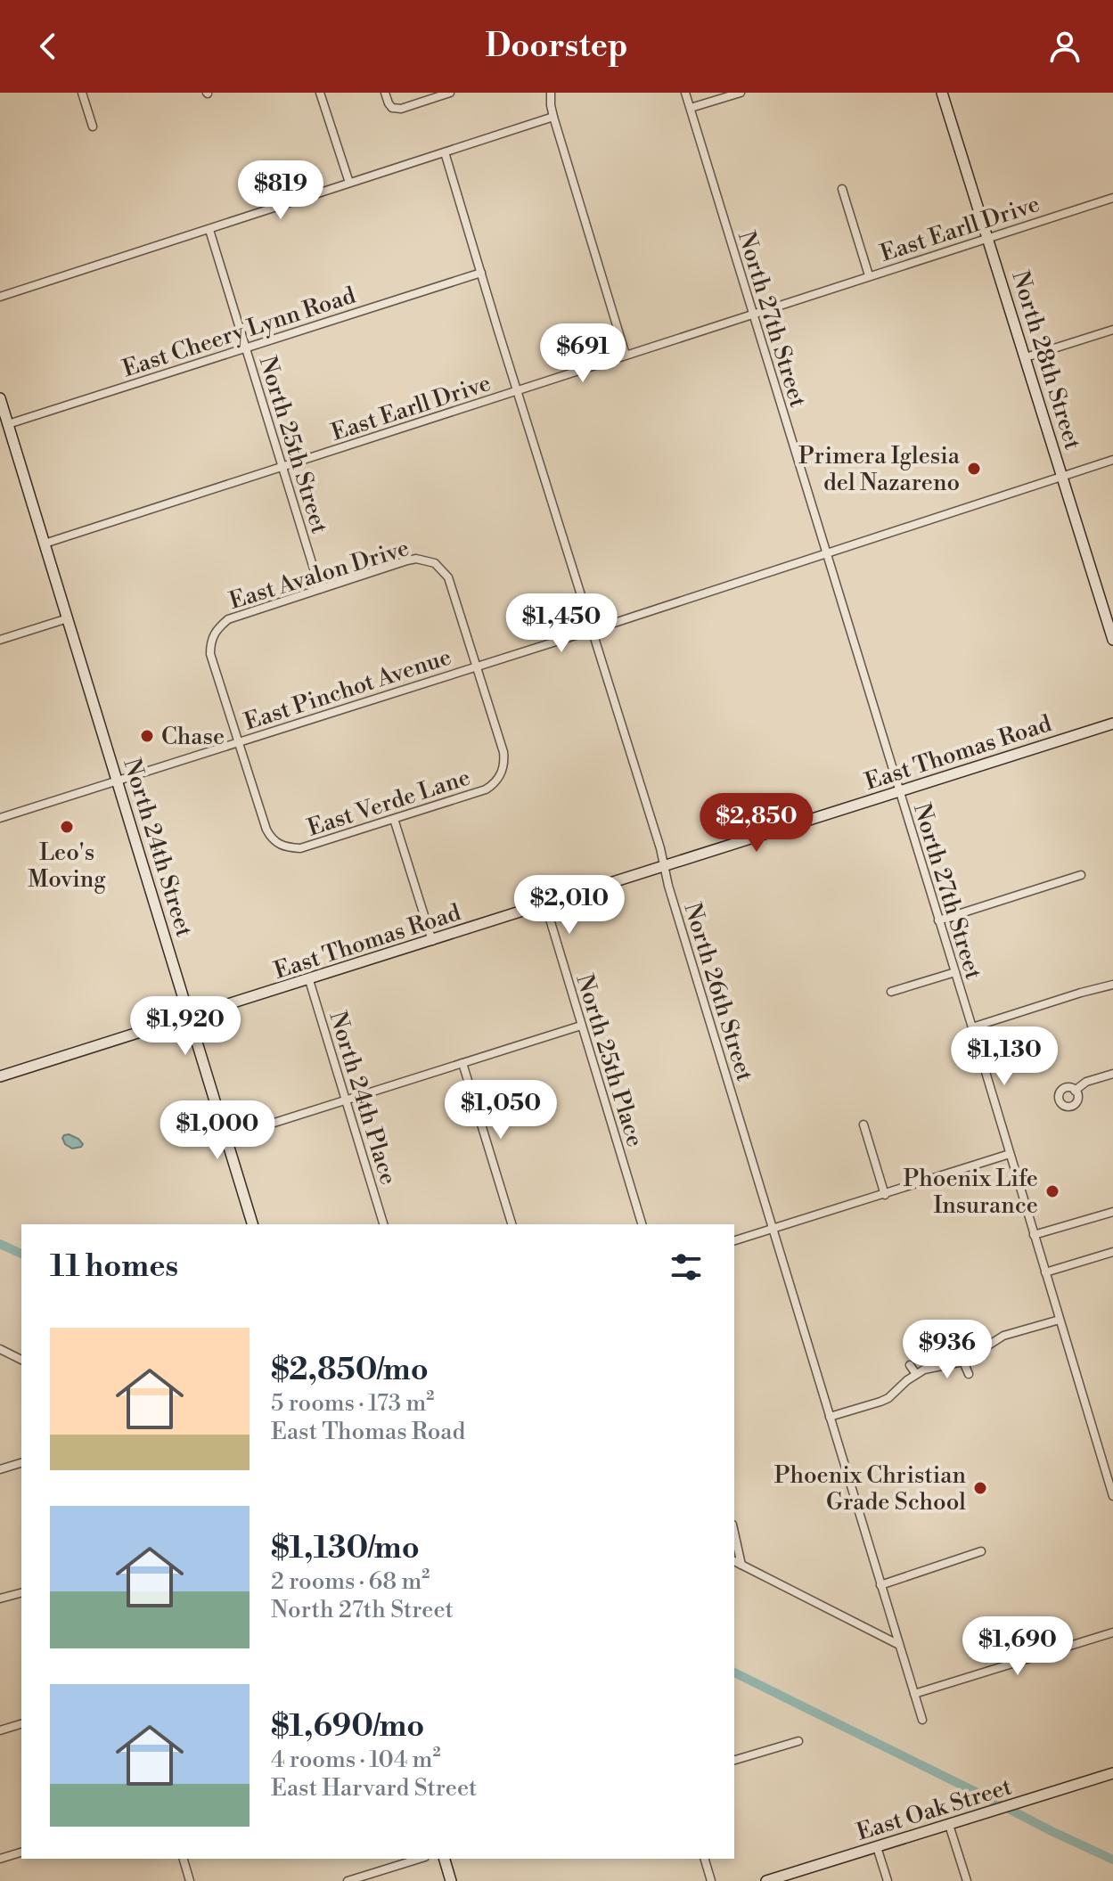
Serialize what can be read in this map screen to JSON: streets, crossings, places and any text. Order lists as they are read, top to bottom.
{
  "streets": {
    "main road": [
      "North 28th Street",
      "East Thomas Road",
      "North 24th Street",
      "East Oak Street"
    ],
    "street": [
      "East Earll Drive",
      "North 27th Street",
      "East Cheery Lynn Road",
      "North 25th Street",
      "East Avalon Drive",
      "East Pinchot Avenue",
      "East Verde Lane",
      "North 26th Street",
      "North 25th Place",
      "North 24th Place"
    ]
  },
  "crossings": [
    ["East Earll Drive", "North 27th Street"],
    ["East Earll Drive", "North 28th Street"],
    ["East Earll Drive", "North 25th Street"],
    ["East Earll Drive", "North 24th Street"],
    ["East Earll Drive", "North 26th Street"],
    ["North 27th Street", "East Pinchot Avenue"],
    ["North 27th Street", "East Thomas Road"],
    ["East Cheery Lynn Road", "North 25th Street"],
    ["East Cheery Lynn Road", "North 24th Street"],
    ["East Cheery Lynn Road", "North 26th Street"],
    ["North 28th Street", "East Pinchot Avenue"],
    ["North 25th Street", "East Avalon Drive"],
    ["East Avalon Drive", "East Pinchot Avenue"],
    ["East Avalon Drive", "East Verde Lane"],
    ["East Pinchot Avenue", "East Verde Lane"],
    ["East Pinchot Avenue", "North 24th Street"],
    ["East Pinchot Avenue", "North 26th Street"],
    ["East Thomas Road", "North 24th Street"],
    ["East Thomas Road", "North 26th Street"],
    ["East Thomas Road", "North 25th Place"],
    ["East Thomas Road", "North 24th Place"]
  ],
  "places": [
    "Primera Iglesia del Nazareno",
    "Chase",
    "Leo's Moving",
    "Phoenix Life Insurance",
    "Phoenix Christian Grade School"
  ],
  "page": {
    "header": "Doorstep",
    "price": [
      "$819",
      "$691",
      "$1,450",
      "$2,850",
      "$2,010",
      "$1,920",
      "$1,130",
      "$1,050",
      "$1,000",
      "$936",
      "$1,690"
    ],
    "heading": "11 homes",
    "list": [
      {
        "name": "$2,850/mo",
        "note": "5 rooms · 173 m² · East Thomas Road"
      },
      {
        "name": "$1,130/mo",
        "note": "2 rooms · 68 m² · North 27th Street"
      },
      {
        "name": "$1,690/mo",
        "note": "4 rooms · 104 m² · East Harvard Street"
      }
    ]
  }
}
